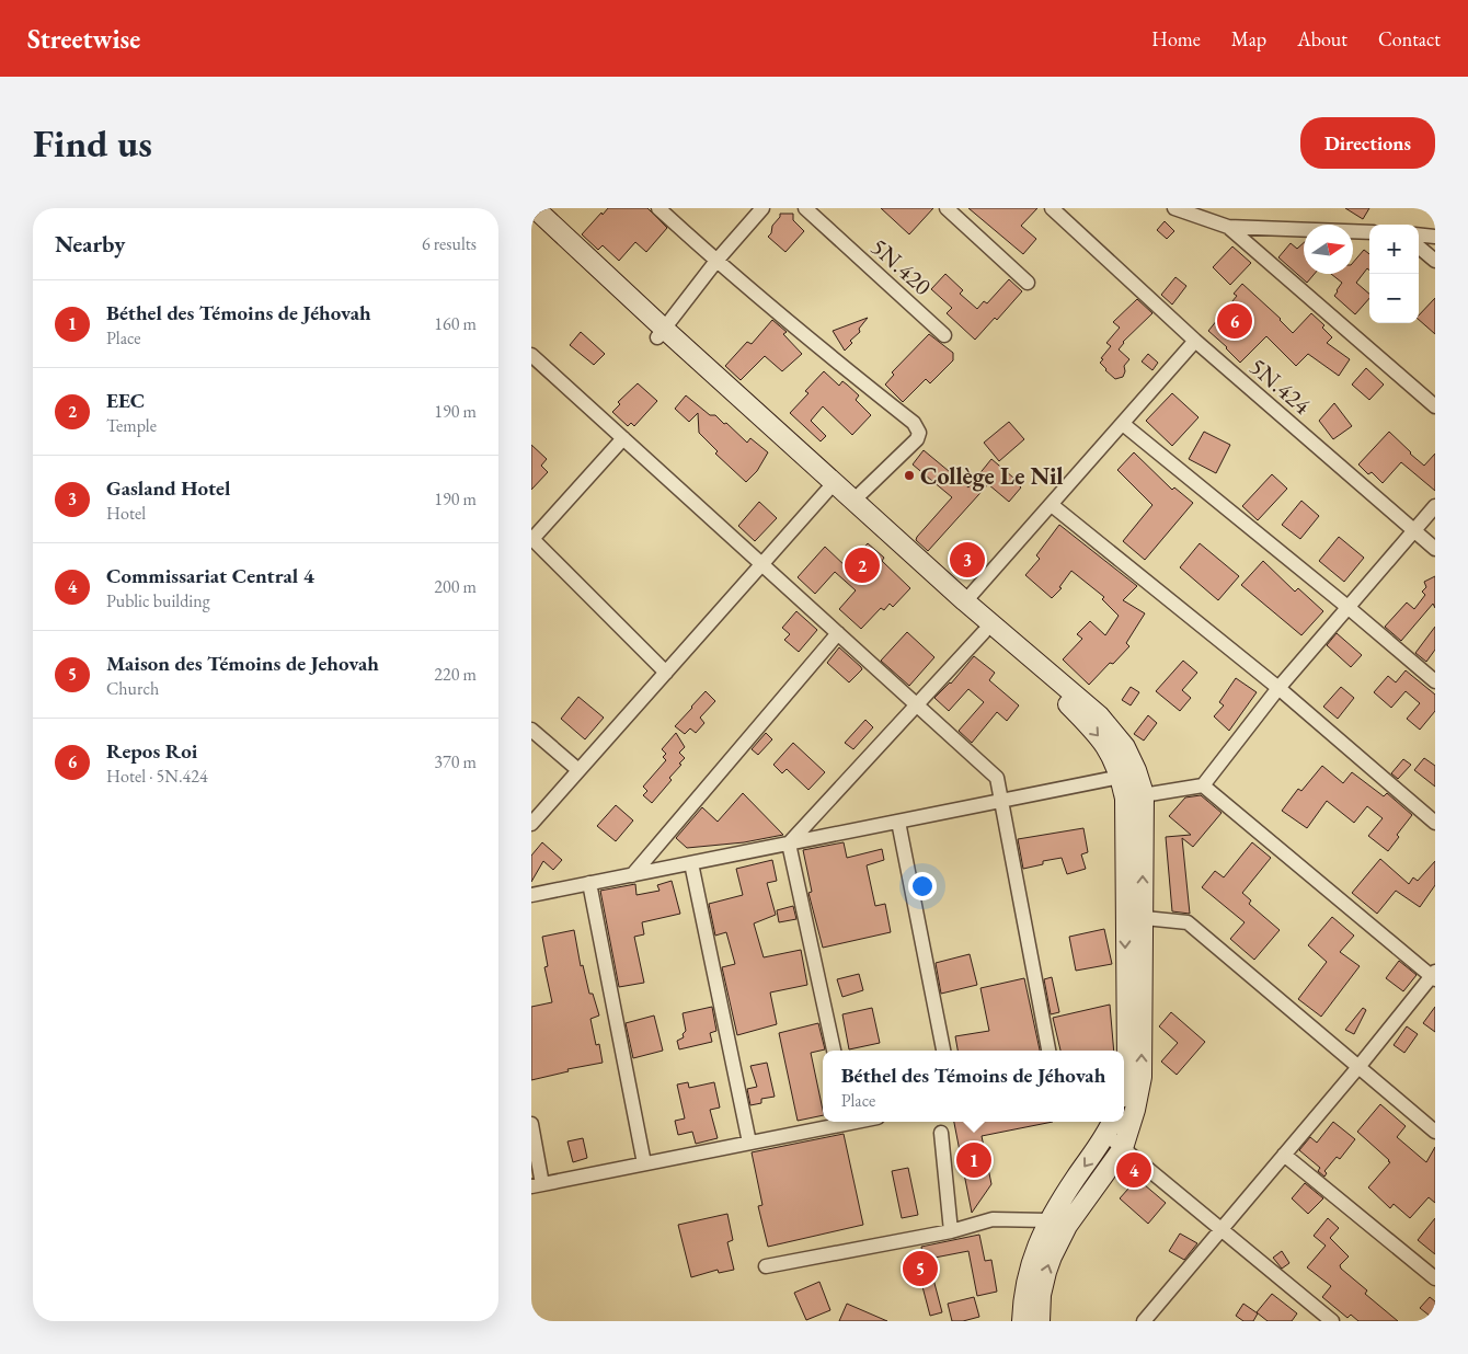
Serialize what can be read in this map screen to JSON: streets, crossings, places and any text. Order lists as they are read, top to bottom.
{
  "streets": {
    "street": ["5N.420", "5N.424"]
  },
  "places": ["Collège Le Nil"],
  "north": "right",
  "page": {
    "header": "Streetwise",
    "nav": [
      "Home",
      "Map",
      "About",
      "Contact"
    ],
    "buttons": "Directions",
    "title": "Find us",
    "heading": ["Nearby", "6 results"],
    "map_buttons": ["+", "−"],
    "list": [
      {
        "mark": "1",
        "name": "Béthel des Témoins de Jéhovah",
        "note": "Place",
        "value": "160 m"
      },
      {
        "mark": "2",
        "name": "EEC",
        "note": "Temple",
        "value": "190 m"
      },
      {
        "mark": "3",
        "name": "Gasland Hotel",
        "note": "Hotel",
        "value": "190 m"
      },
      {
        "mark": "4",
        "name": "Commissariat Central 4",
        "note": "Public building",
        "value": "200 m"
      },
      {
        "mark": "5",
        "name": "Maison des Témoins de Jehovah",
        "note": "Church",
        "value": "220 m"
      },
      {
        "mark": "6",
        "name": "Repos Roi",
        "note": "Hotel · 5N.424",
        "value": "370 m"
      }
    ],
    "pins": [
      "6",
      "3",
      "2",
      "1",
      "4",
      "5"
    ],
    "popup": ["Béthel des Témoins de Jéhovah", "Place"]
  }
}
